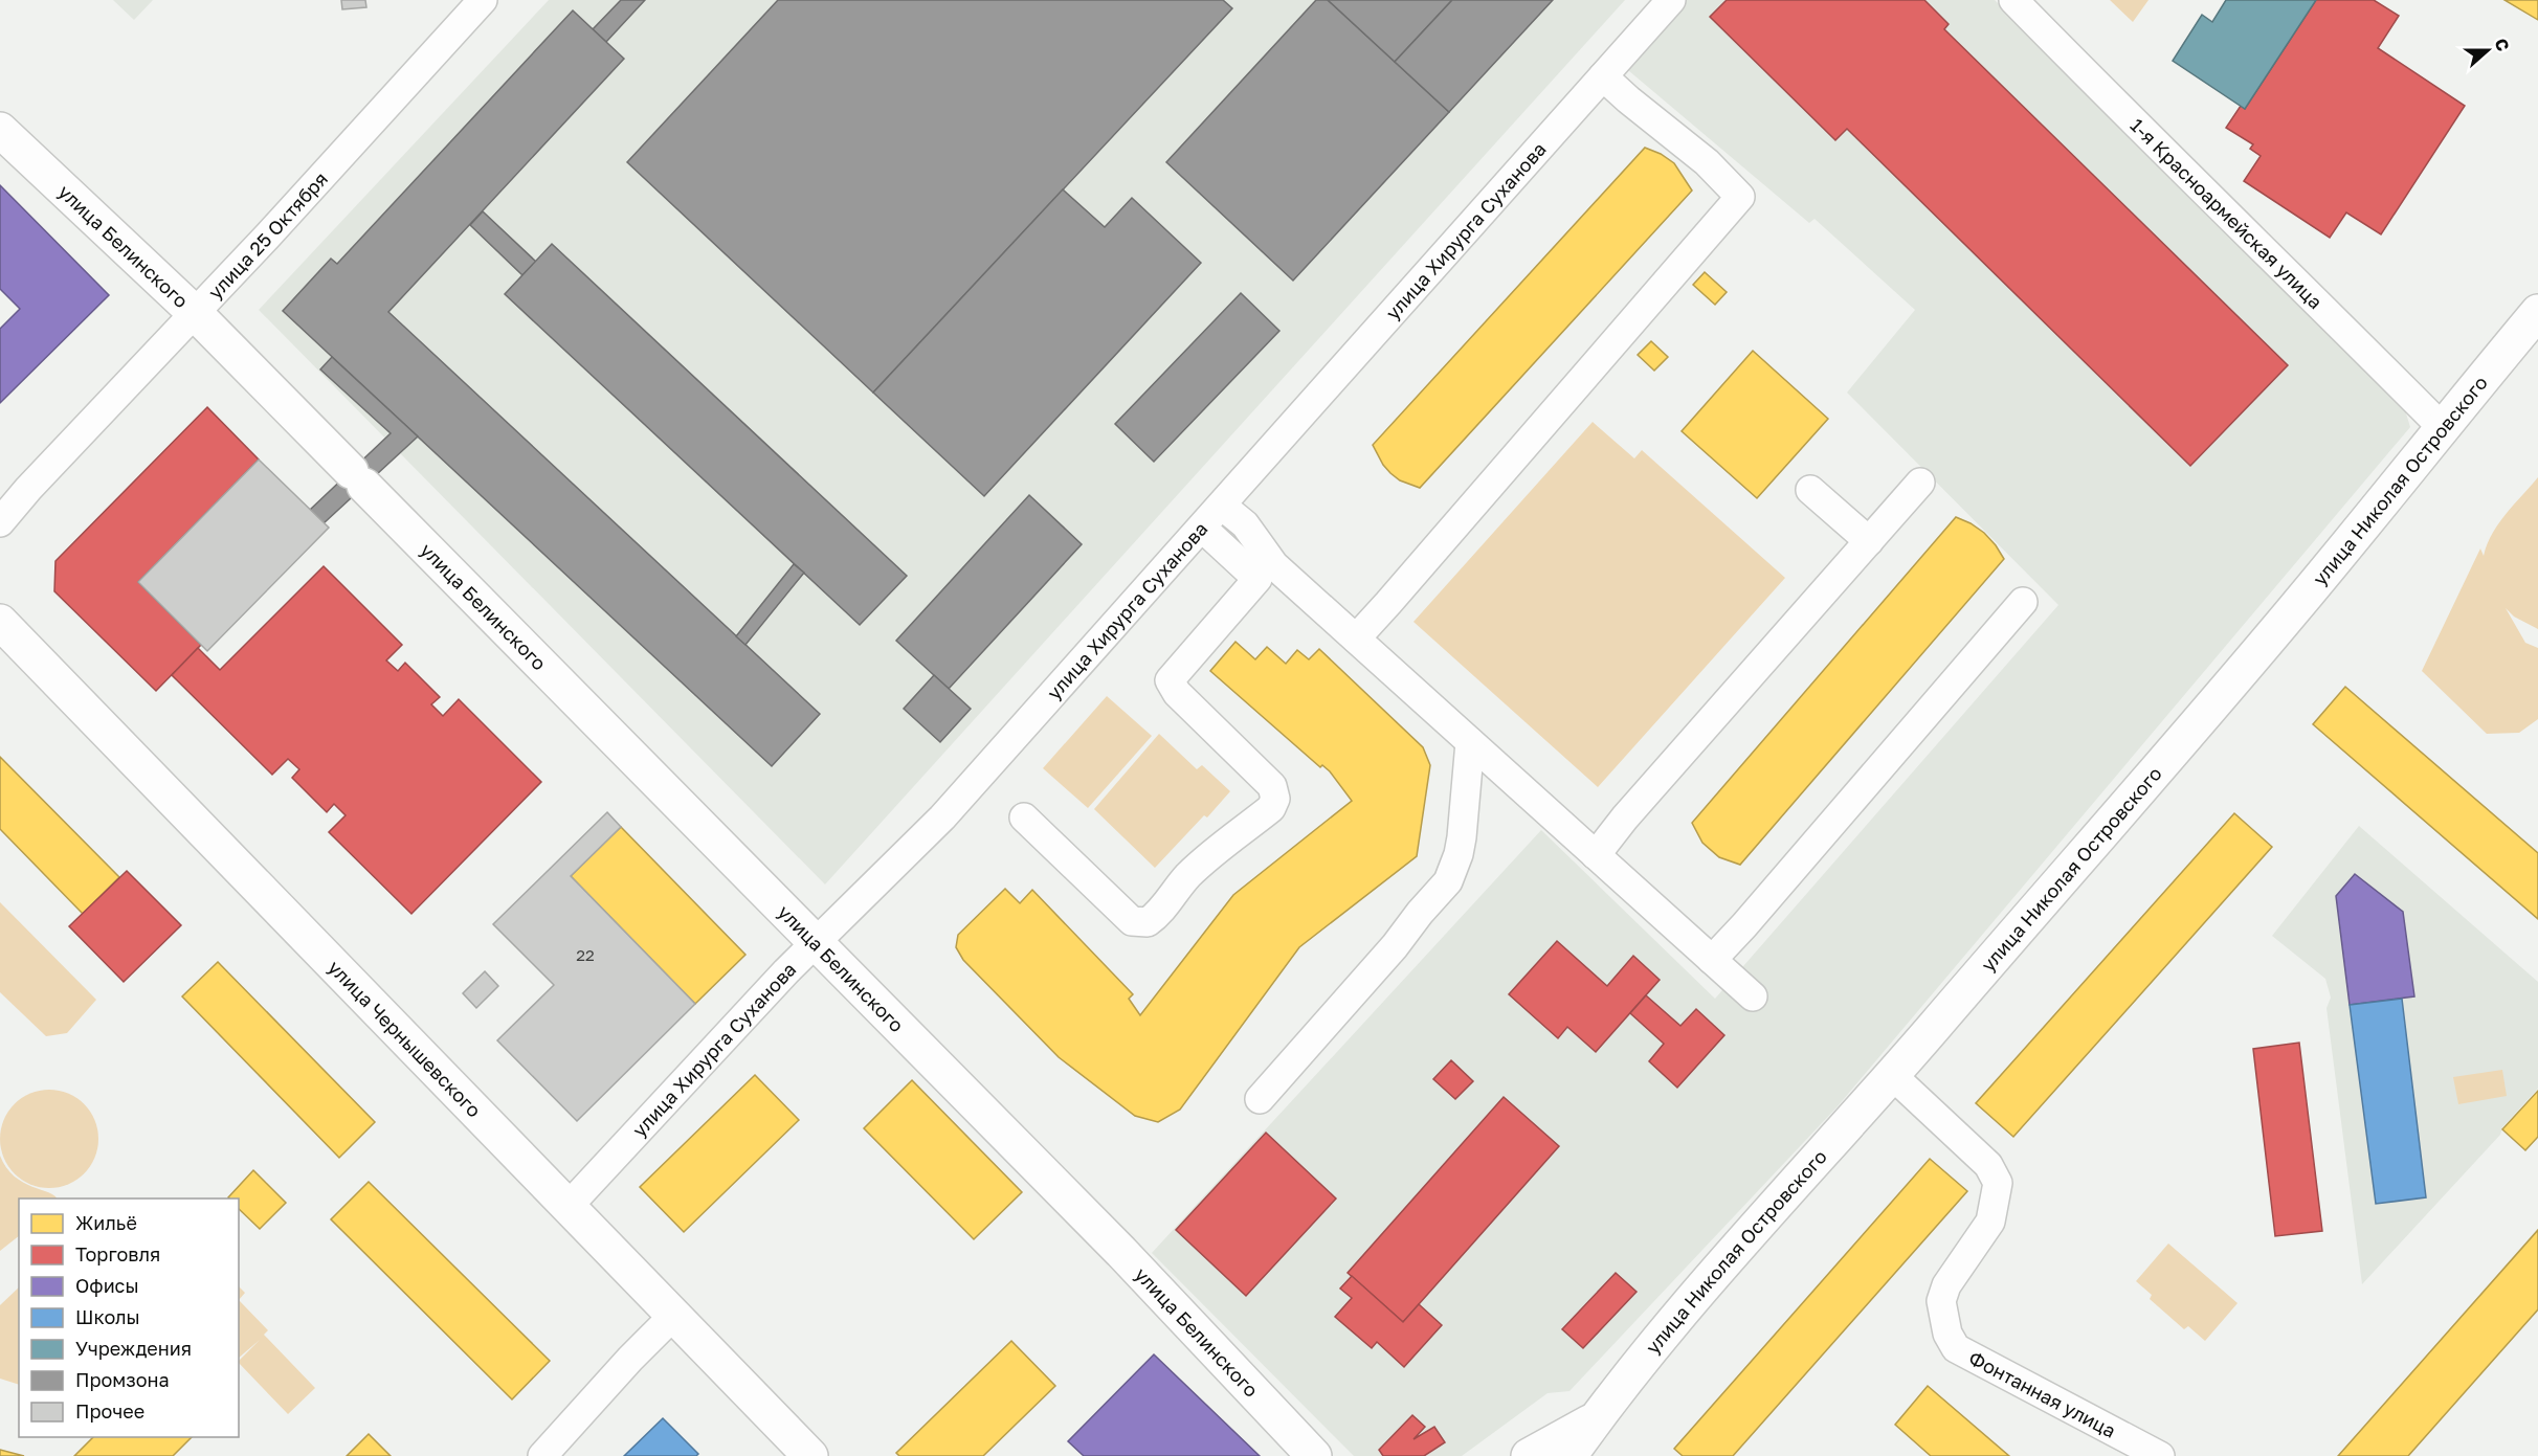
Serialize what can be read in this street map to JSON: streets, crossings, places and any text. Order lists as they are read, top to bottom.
{
  "streets": {
    "main road": ["улица Белинского", "улица Николая Островского", "улица Чернышевского"],
    "street": [
      "1-я Красноармейская улица",
      "улица Хирурга Суханова",
      "улица 25 Октября",
      "Фонтанная улица"
    ]
  },
  "crossings": [
    ["1-я Красноармейская улица", "улица Николая Островского"],
    ["улица Хирурга Суханова", "улица Белинского"],
    ["улица Хирурга Суханова", "улица Чернышевского"],
    ["улица 25 Октября", "улица Белинского"],
    ["улица Николая Островского", "Фонтанная улица"]
  ],
  "house_numbers": ["22"],
  "legend": [
    "Жильё",
    "Торговля",
    "Офисы",
    "Школы",
    "Учреждения",
    "Промзона",
    "Прочее"
  ],
  "north": "right"
}
